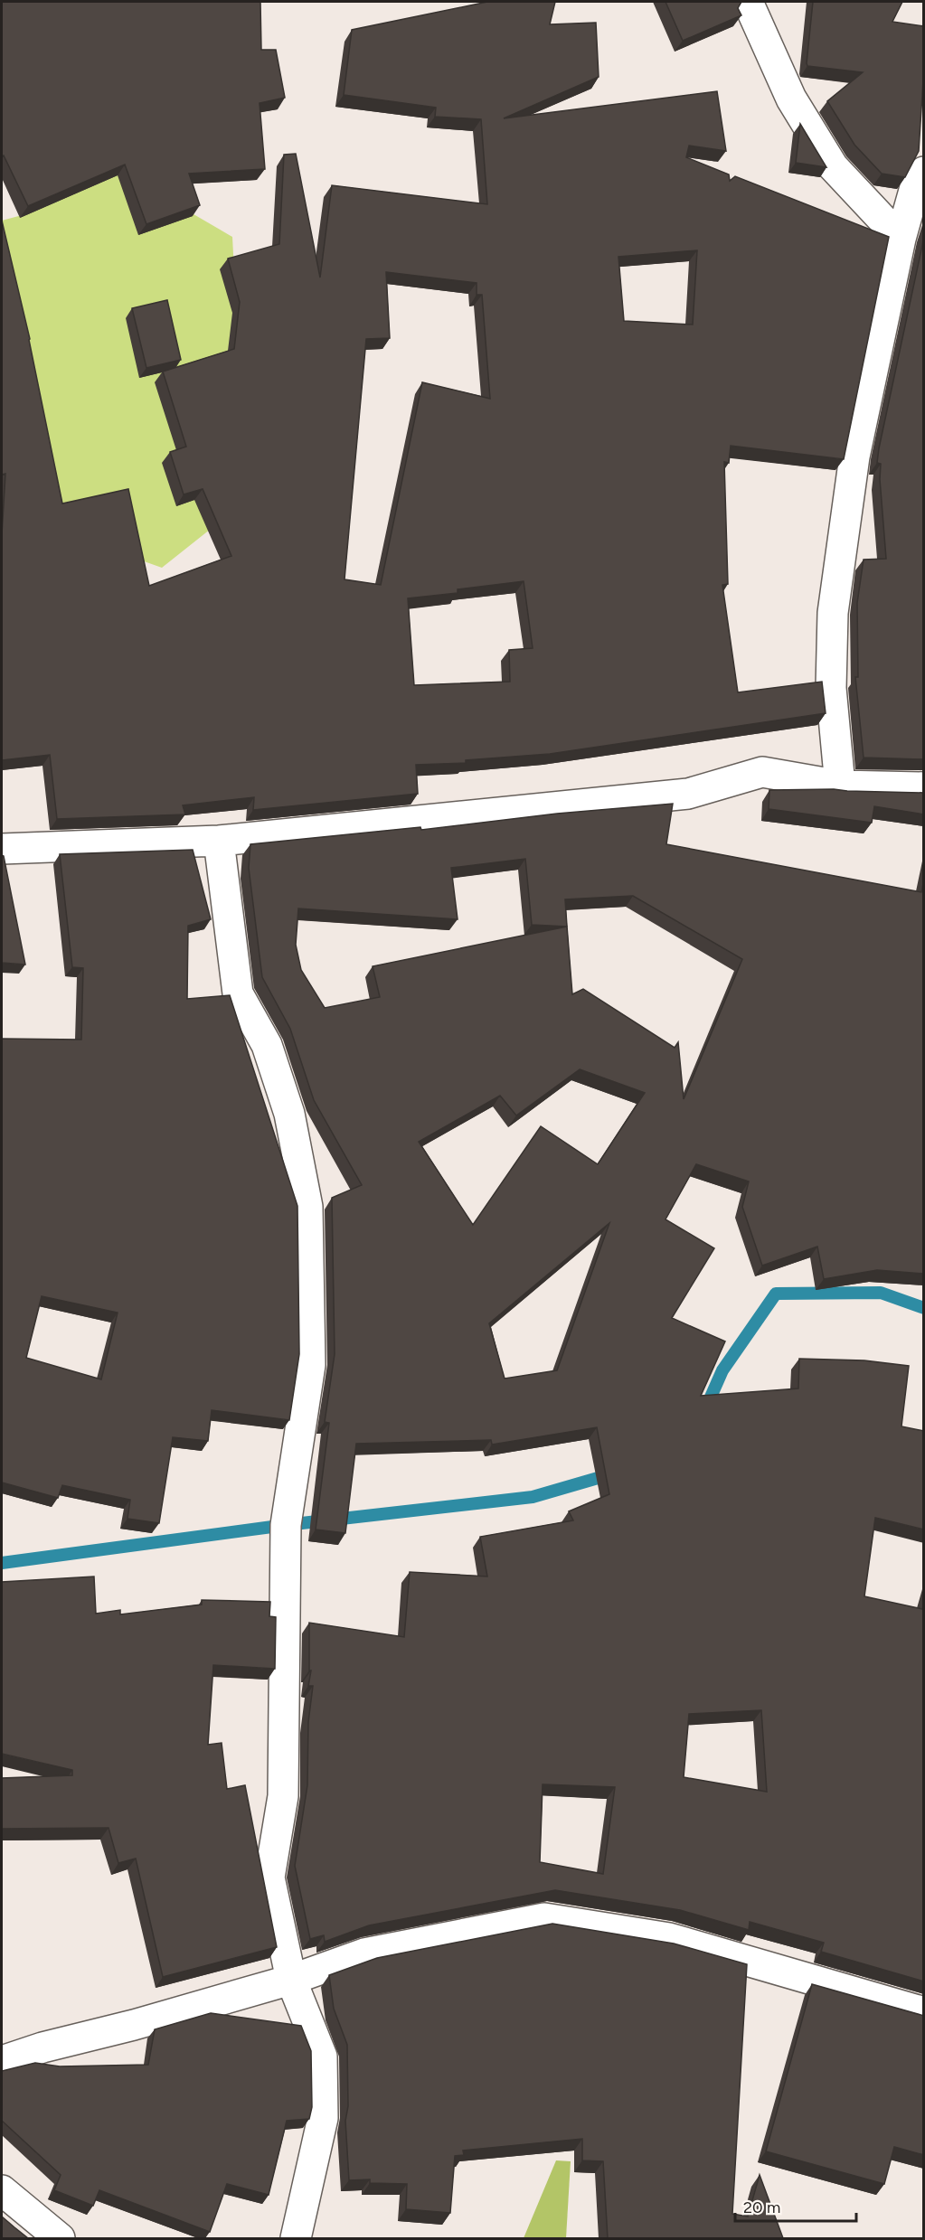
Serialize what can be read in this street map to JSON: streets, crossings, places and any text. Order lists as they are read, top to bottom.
{
  "scale_bar": "20 m"
}
